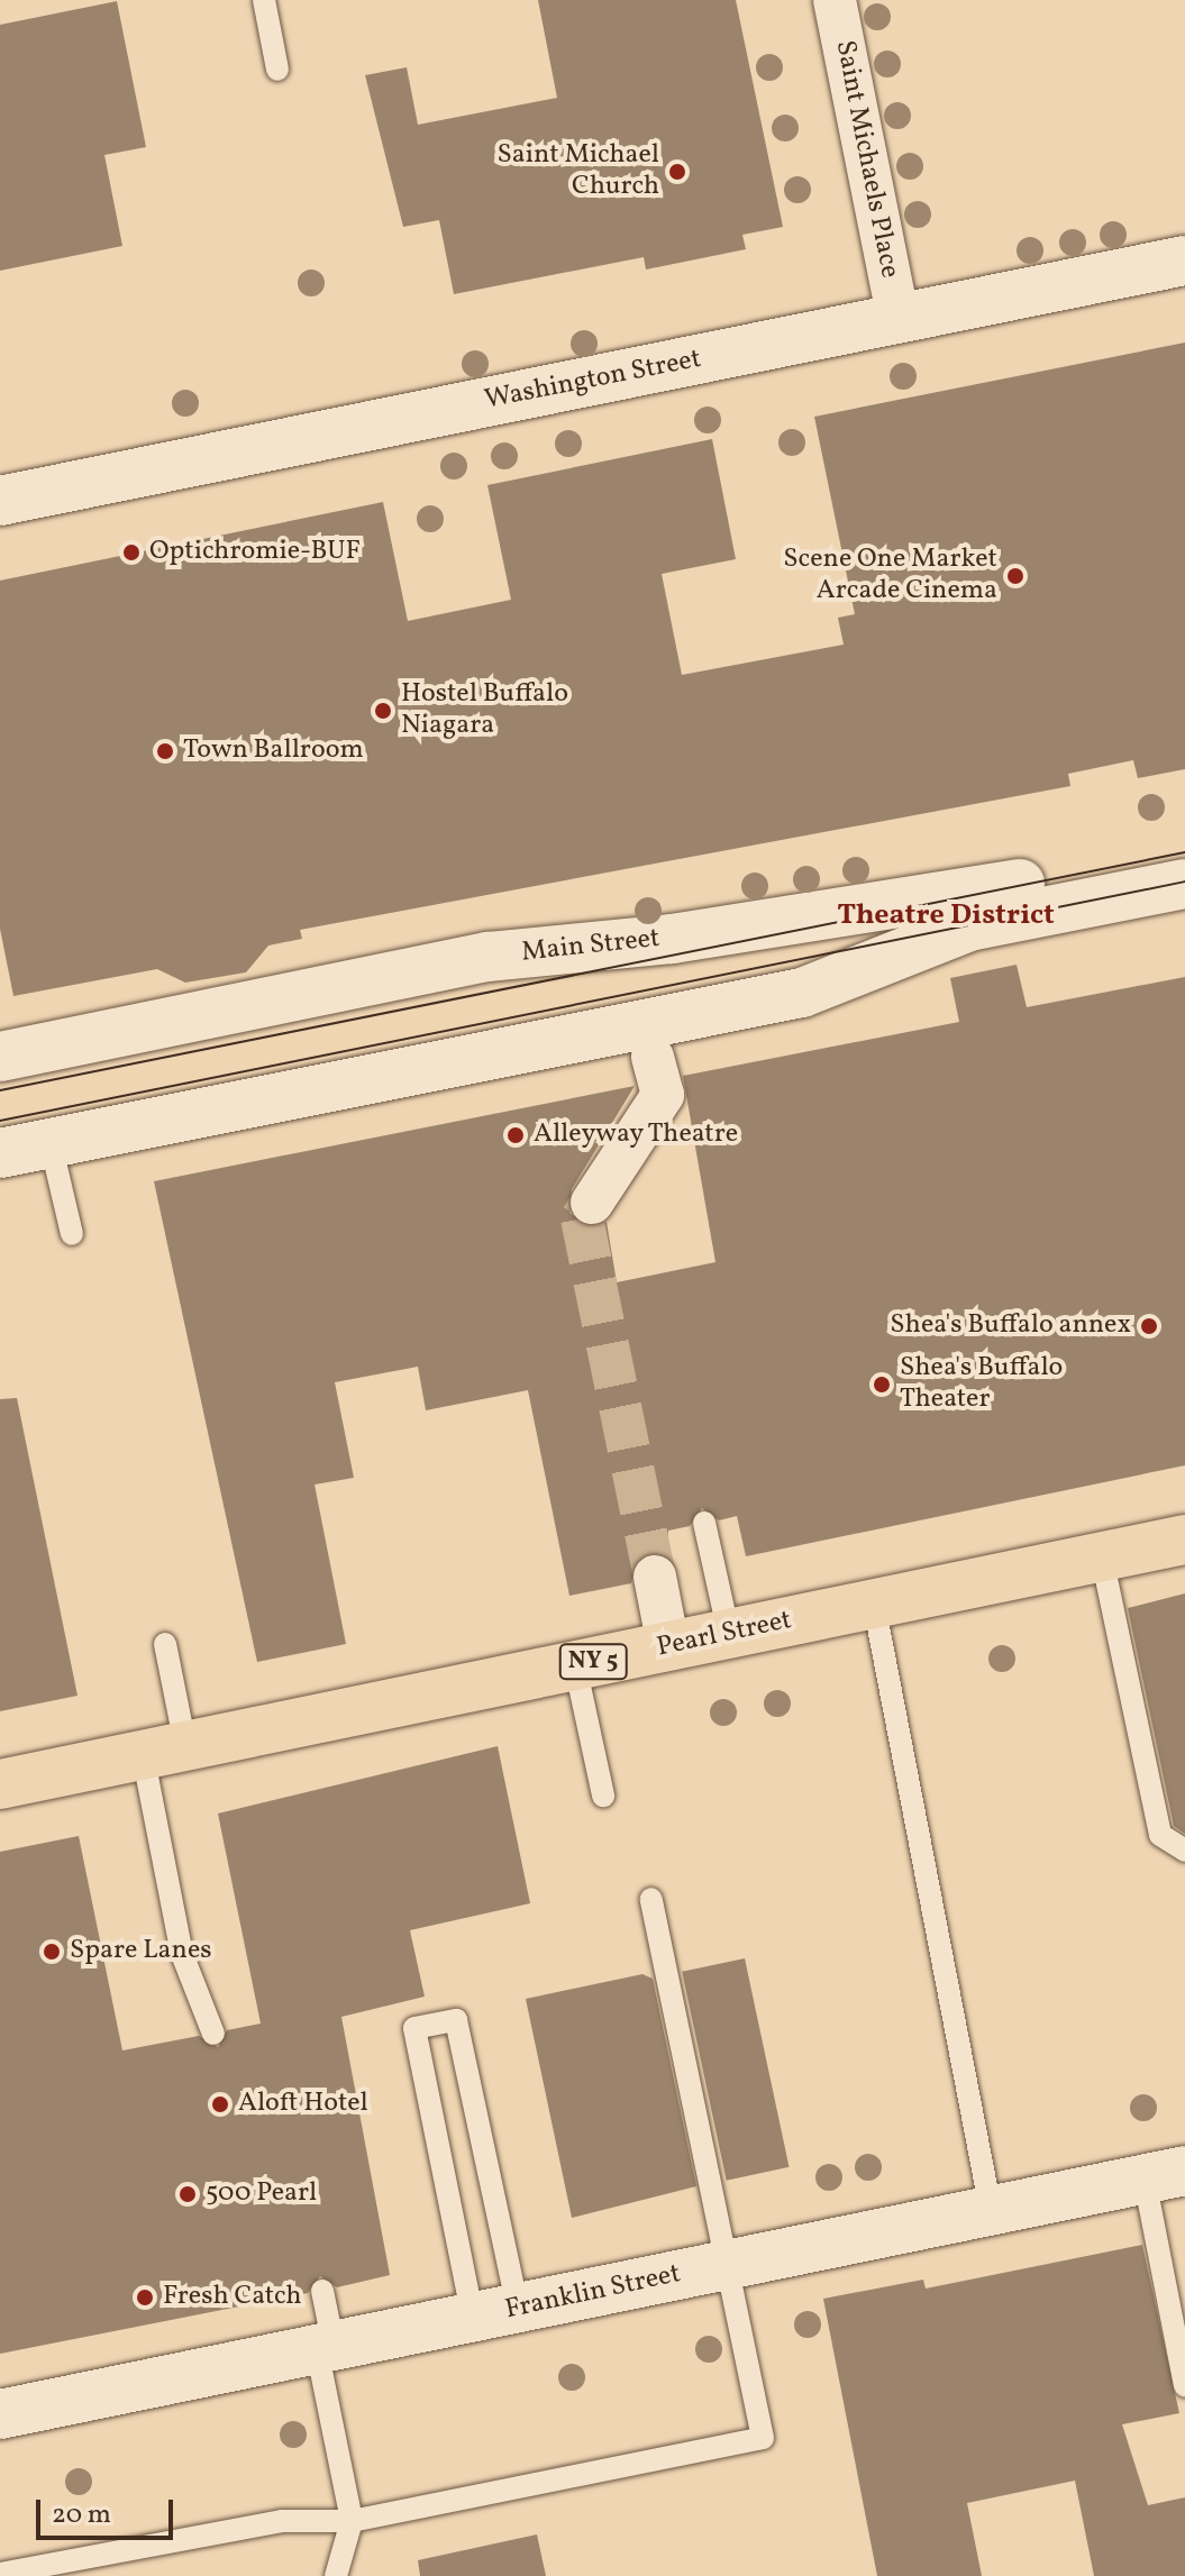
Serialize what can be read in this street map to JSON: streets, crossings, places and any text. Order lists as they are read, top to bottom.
{
  "streets": {
    "main road": [
      "Washington Street",
      "Main Street",
      "Pearl Street",
      "NY 5",
      "Franklin Street"
    ],
    "street": ["Saint Michaels Place"]
  },
  "crossings": [
    ["Saint Michaels Place", "Washington Street"]
  ],
  "districts": ["Theatre District"],
  "places": [
    "Saint Michael Church",
    "Optichromie-BUF",
    "Scene One Market Arcade Cinema",
    "Hostel Buffalo Niagara",
    "Town Ballroom",
    "Alleyway Theatre",
    "Shea's Buffalo annex",
    "Shea's Buffalo Theater",
    "Spare Lanes",
    "Aloft Hotel",
    "500 Pearl",
    "Fresh Catch"
  ],
  "scale_bar": "20 m"
}
